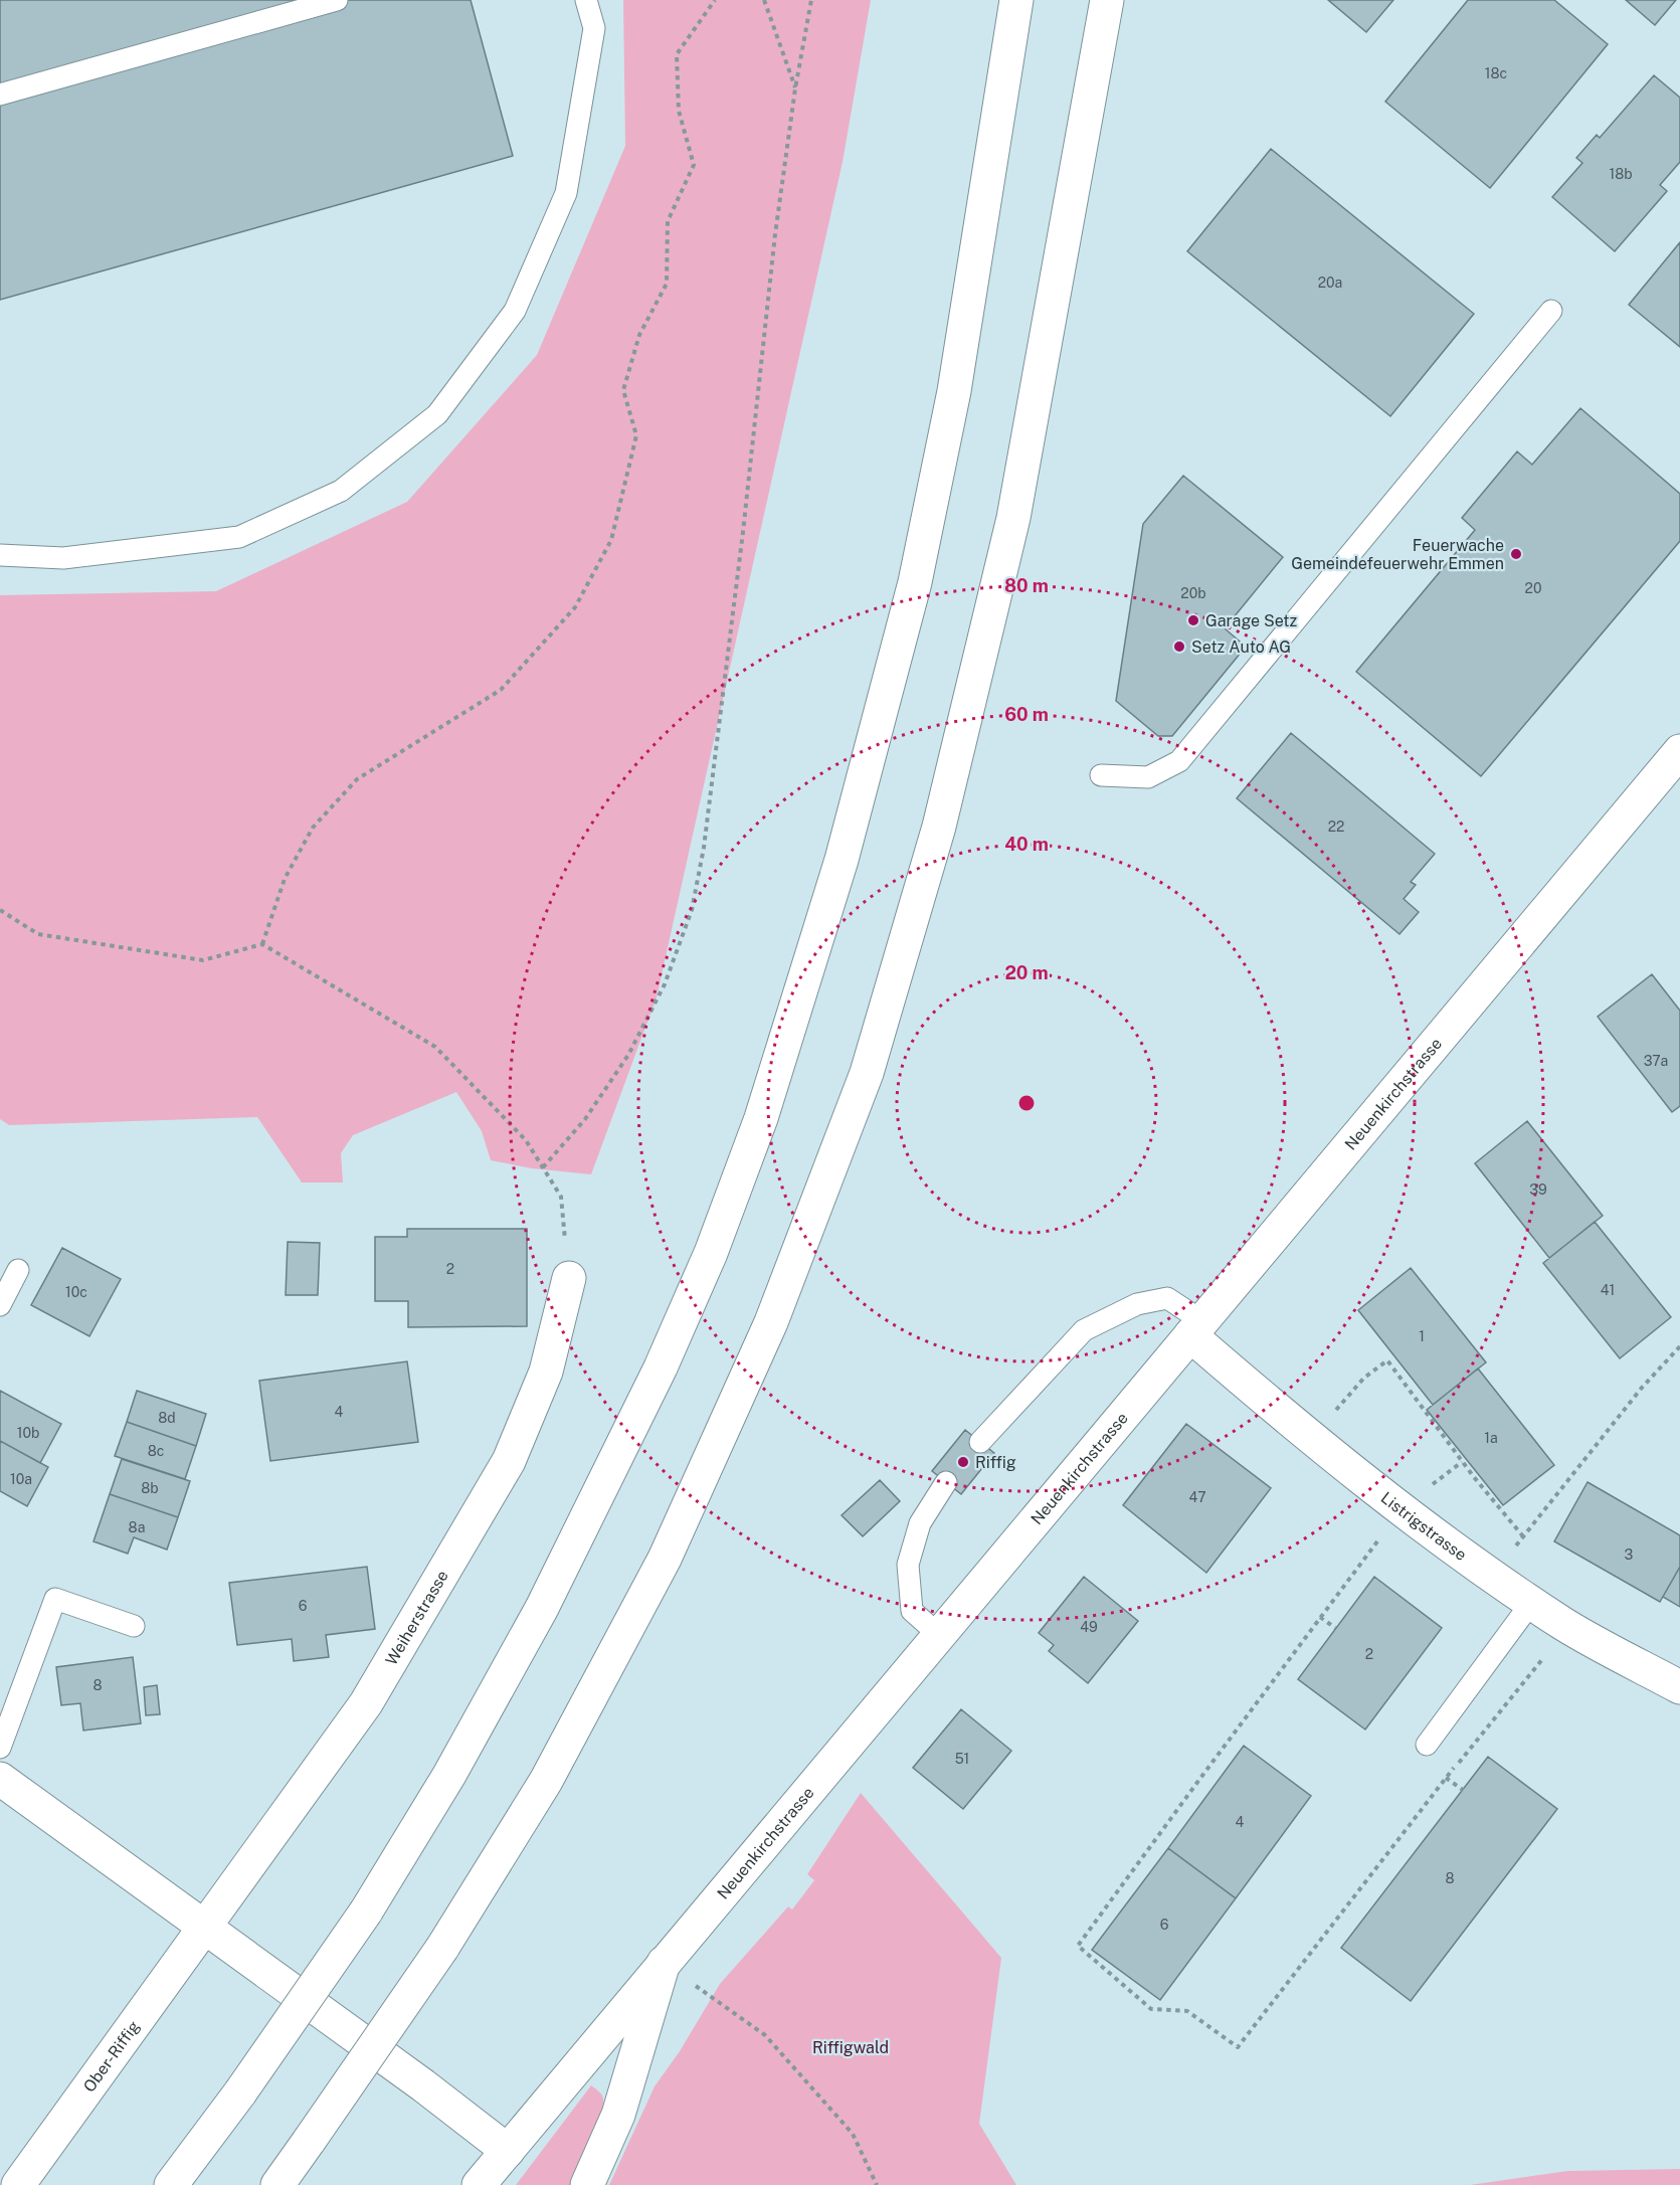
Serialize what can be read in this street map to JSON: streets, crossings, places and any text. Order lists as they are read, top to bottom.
{
  "streets": {
    "main road": [
      "Neuenkirchstrasse",
      "Listrigstrasse",
      "Weiherstrasse",
      "Ober-Riffig"
    ]
  },
  "crossings": [
    ["Neuenkirchstrasse", "Listrigstrasse"],
    ["Weiherstrasse", "Ober-Riffig"]
  ],
  "parks": ["Riffigwald"],
  "places": [
    "Feuerwache Gemeindefeuerwehr Emmen",
    "Garage Setz",
    "Setz Auto AG",
    "Riffig"
  ],
  "house_numbers": [
    "18c",
    "18b",
    "20a",
    "20",
    "20b",
    "22",
    "37a",
    "39",
    "2",
    "41",
    "10c",
    "1",
    "4",
    "8d",
    "10b",
    "1a",
    "8c",
    "10a",
    "8b",
    "47",
    "8a",
    "3",
    "6",
    "49",
    "2",
    "8",
    "51",
    "4",
    "8",
    "6"
  ],
  "rings": [
    "80 m",
    "60 m",
    "40 m",
    "20 m"
  ]
}
